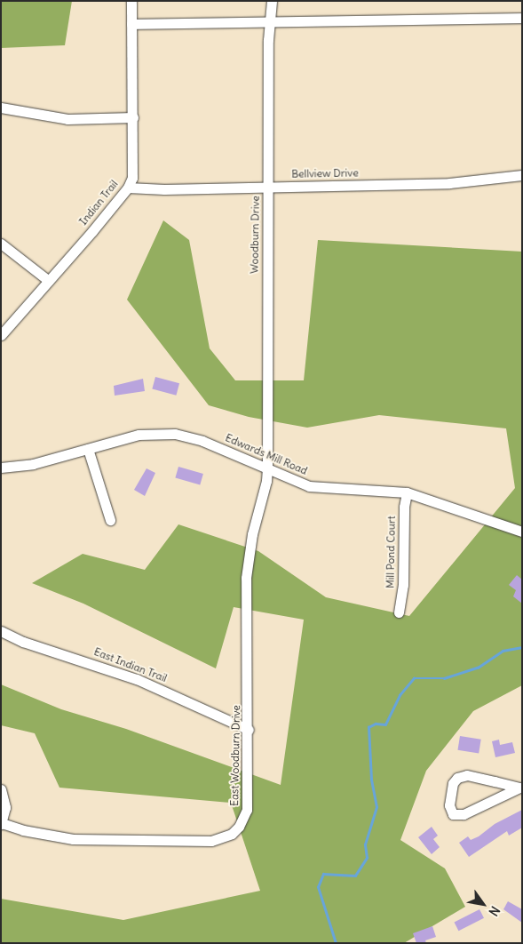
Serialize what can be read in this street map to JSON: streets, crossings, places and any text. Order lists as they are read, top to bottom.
{
  "streets": {
    "street": [
      "Bellview Drive",
      "Indian Trail",
      "Woodburn Drive",
      "Edwards Mill Road",
      "Mill Pond Court",
      "East Indian Trail",
      "East Woodburn Drive"
    ]
  },
  "crossings": [
    ["Bellview Drive", "Indian Trail"],
    ["Bellview Drive", "Woodburn Drive"],
    ["Woodburn Drive", "Edwards Mill Road"],
    ["Woodburn Drive", "East Woodburn Drive"],
    ["Edwards Mill Road", "Mill Pond Court"],
    ["Edwards Mill Road", "East Woodburn Drive"],
    ["East Indian Trail", "East Woodburn Drive"]
  ],
  "north": "bottom right"
}
